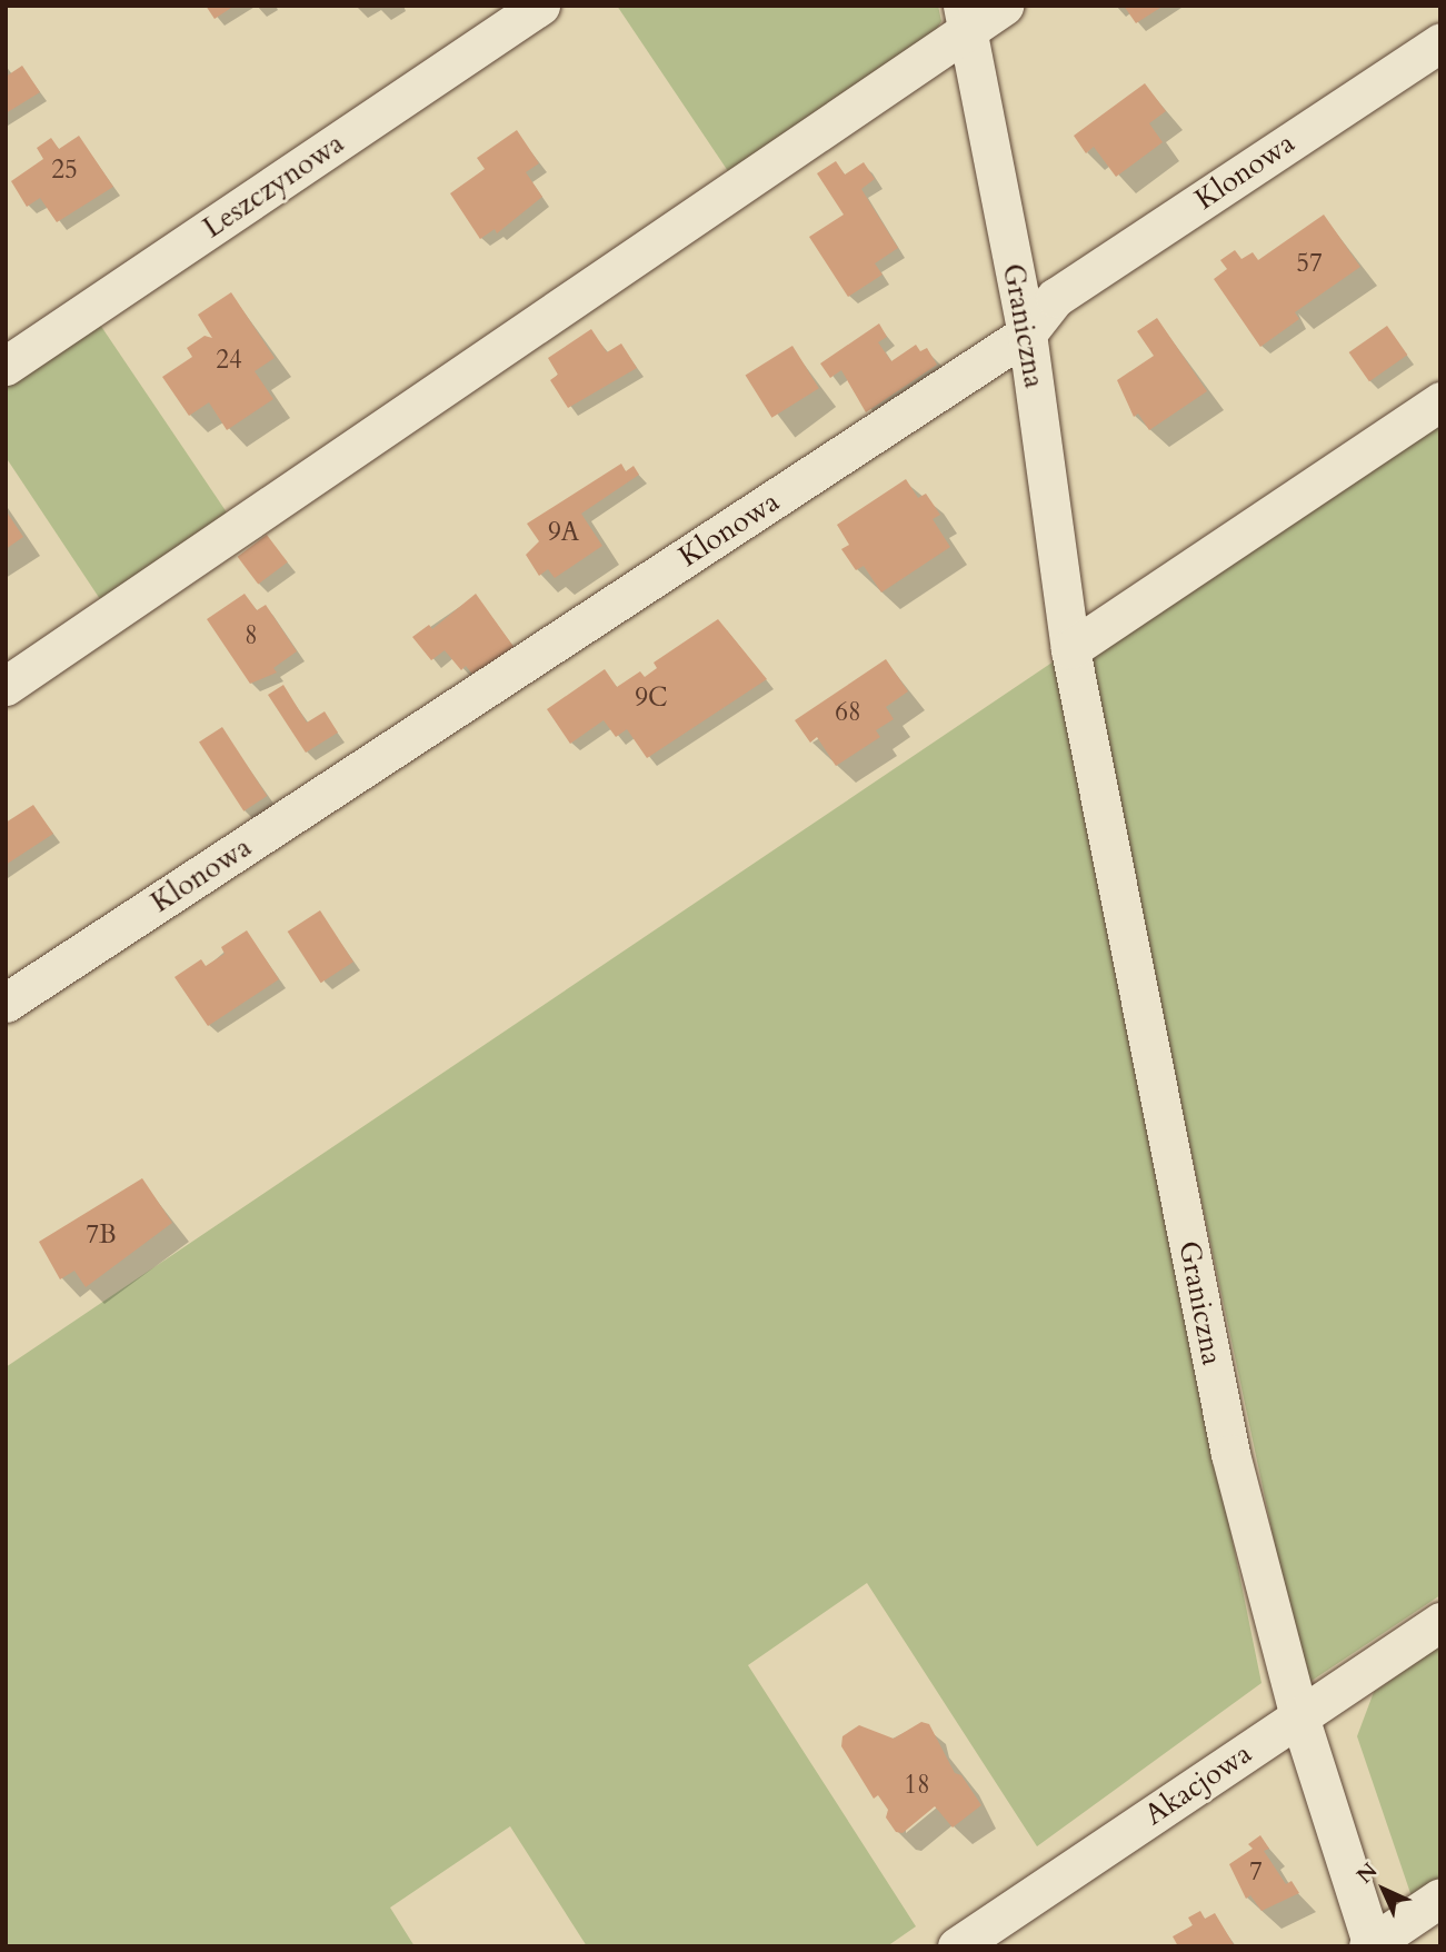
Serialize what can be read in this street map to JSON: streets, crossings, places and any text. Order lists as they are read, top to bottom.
{
  "streets": {
    "street": [
      "Klonowa",
      "Leszczynowa",
      "Graniczna",
      "Akacjowa"
    ]
  },
  "crossings": [
    ["Klonowa", "Graniczna"],
    ["Graniczna", "Akacjowa"]
  ],
  "house_numbers": [
    "25",
    "57",
    "24",
    "9A",
    "8",
    "9C",
    "68",
    "7B",
    "18",
    "7"
  ],
  "north": "top left"
}
